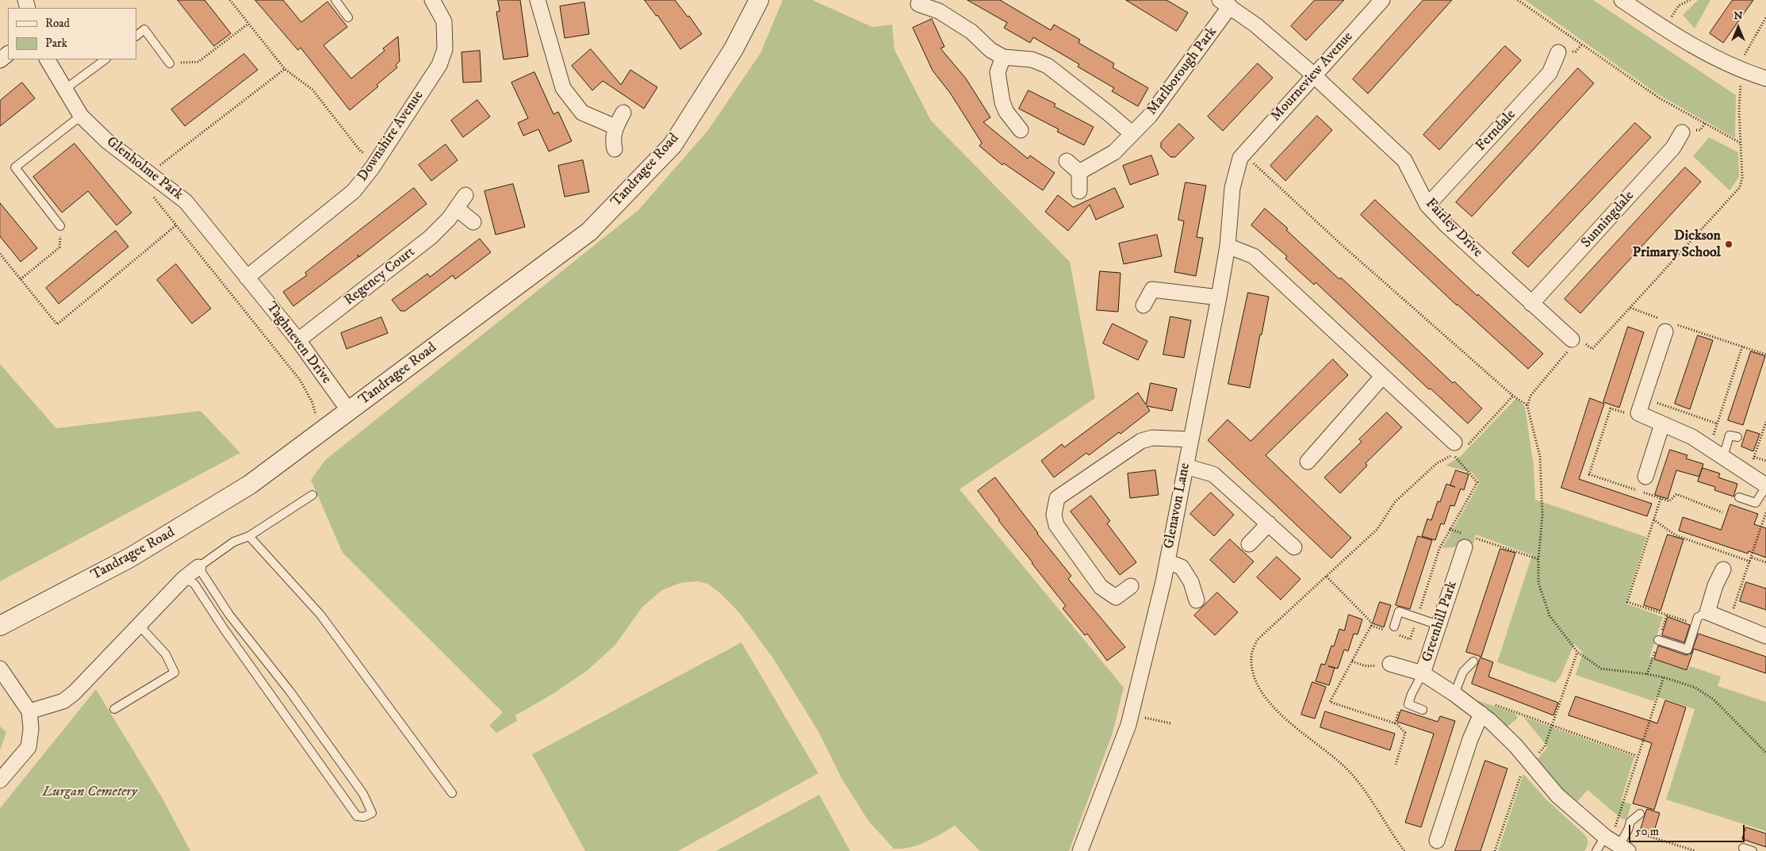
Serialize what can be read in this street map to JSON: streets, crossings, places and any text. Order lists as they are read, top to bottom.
{
  "streets": {
    "street": [
      "Marlborough Park",
      "Mourneview Avenue",
      "Ferndale",
      "Downshire Avenue",
      "Glenholme Park",
      "Tandragee Road",
      "Sunningdale",
      "Fairley Drive",
      "Regency Court",
      "Taghneven Drive",
      "Glenavon Lane",
      "Greenhill Park"
    ]
  },
  "crossings": [
    ["Marlborough Park", "Fairley Drive"],
    ["Mourneview Avenue", "Fairley Drive"],
    ["Mourneview Avenue", "Glenavon Lane"],
    ["Ferndale", "Fairley Drive"],
    ["Downshire Avenue", "Glenholme Park"],
    ["Downshire Avenue", "Taghneven Drive"],
    ["Glenholme Park", "Taghneven Drive"],
    ["Tandragee Road", "Taghneven Drive"],
    ["Sunningdale", "Fairley Drive"],
    ["Regency Court", "Taghneven Drive"]
  ],
  "parks": ["Lurgan Cemetery"],
  "places": ["Dickson Primary School"],
  "legend": ["Road", "Park"],
  "scale_bar": "50 m",
  "north": "top"
}
